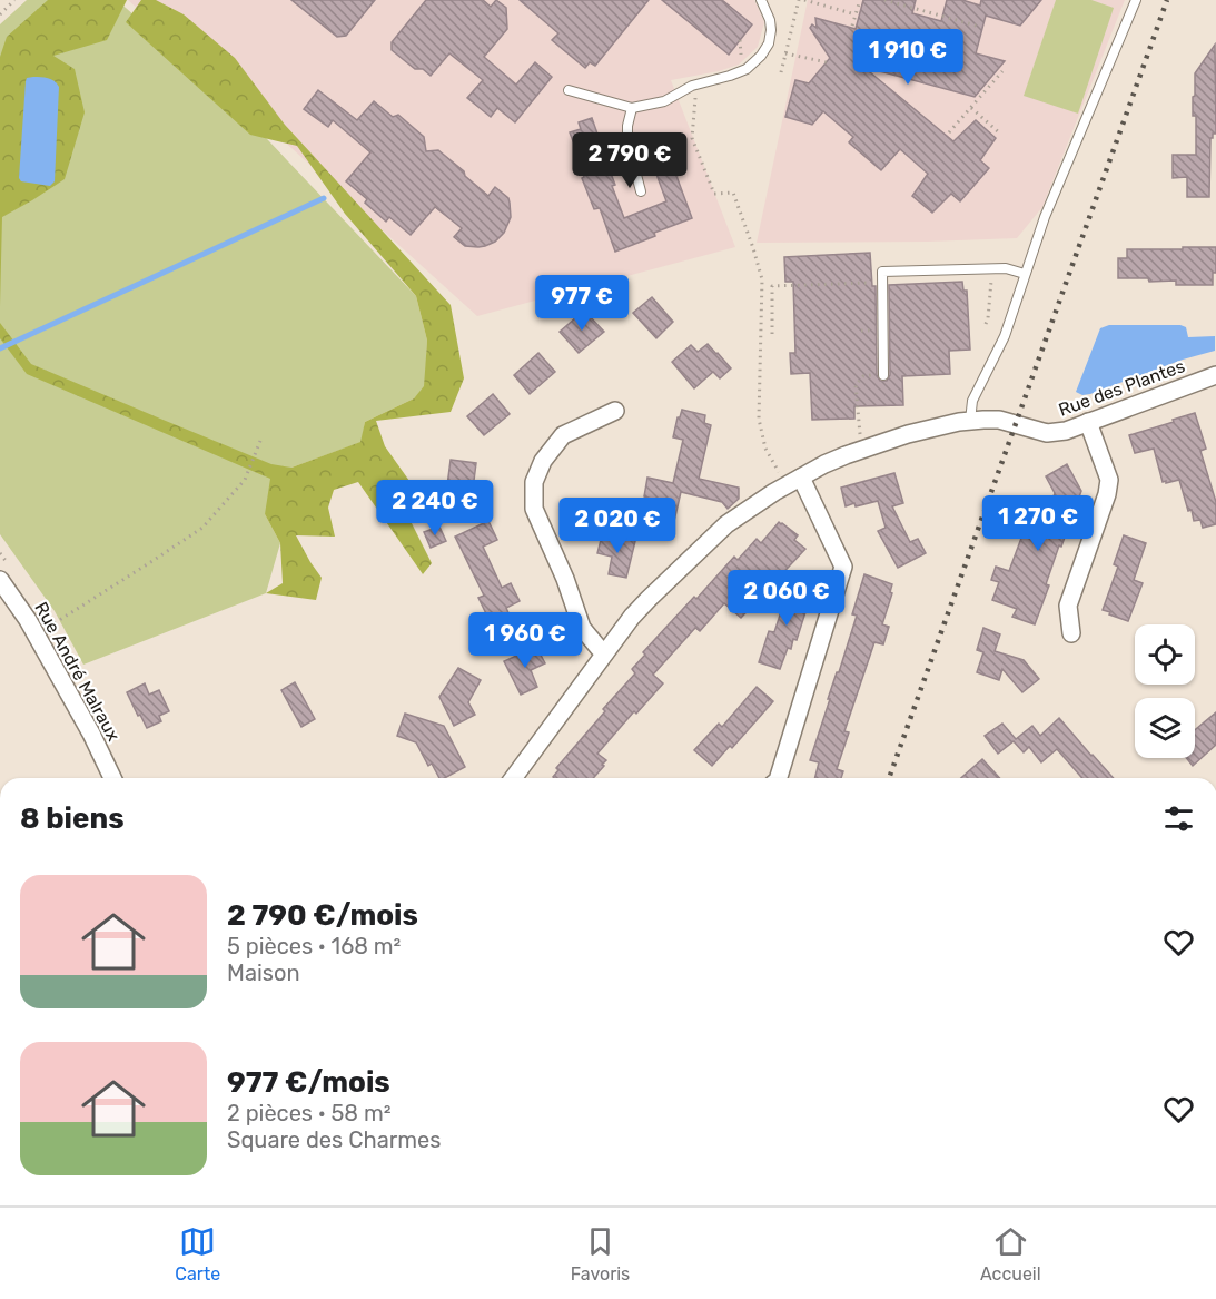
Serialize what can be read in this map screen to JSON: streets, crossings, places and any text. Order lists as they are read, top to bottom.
{
  "streets": {
    "street": ["Rue des Plantes", "Rue André Malraux"]
  },
  "page": {
    "price": [
      "1 910 €",
      "2 790 €",
      "977 €",
      "2 240 €",
      "1 270 €",
      "2 020 €",
      "2 060 €",
      "1 960 €"
    ],
    "heading": "8 biens",
    "list": [
      {
        "name": "2 790 €/mois",
        "note": "5 pièces · 168 m² · Maison"
      },
      {
        "name": "977 €/mois",
        "note": "2 pièces · 58 m² · Square des Charmes"
      }
    ],
    "tabs": ["Carte", "Favoris", "Accueil"]
  }
}
